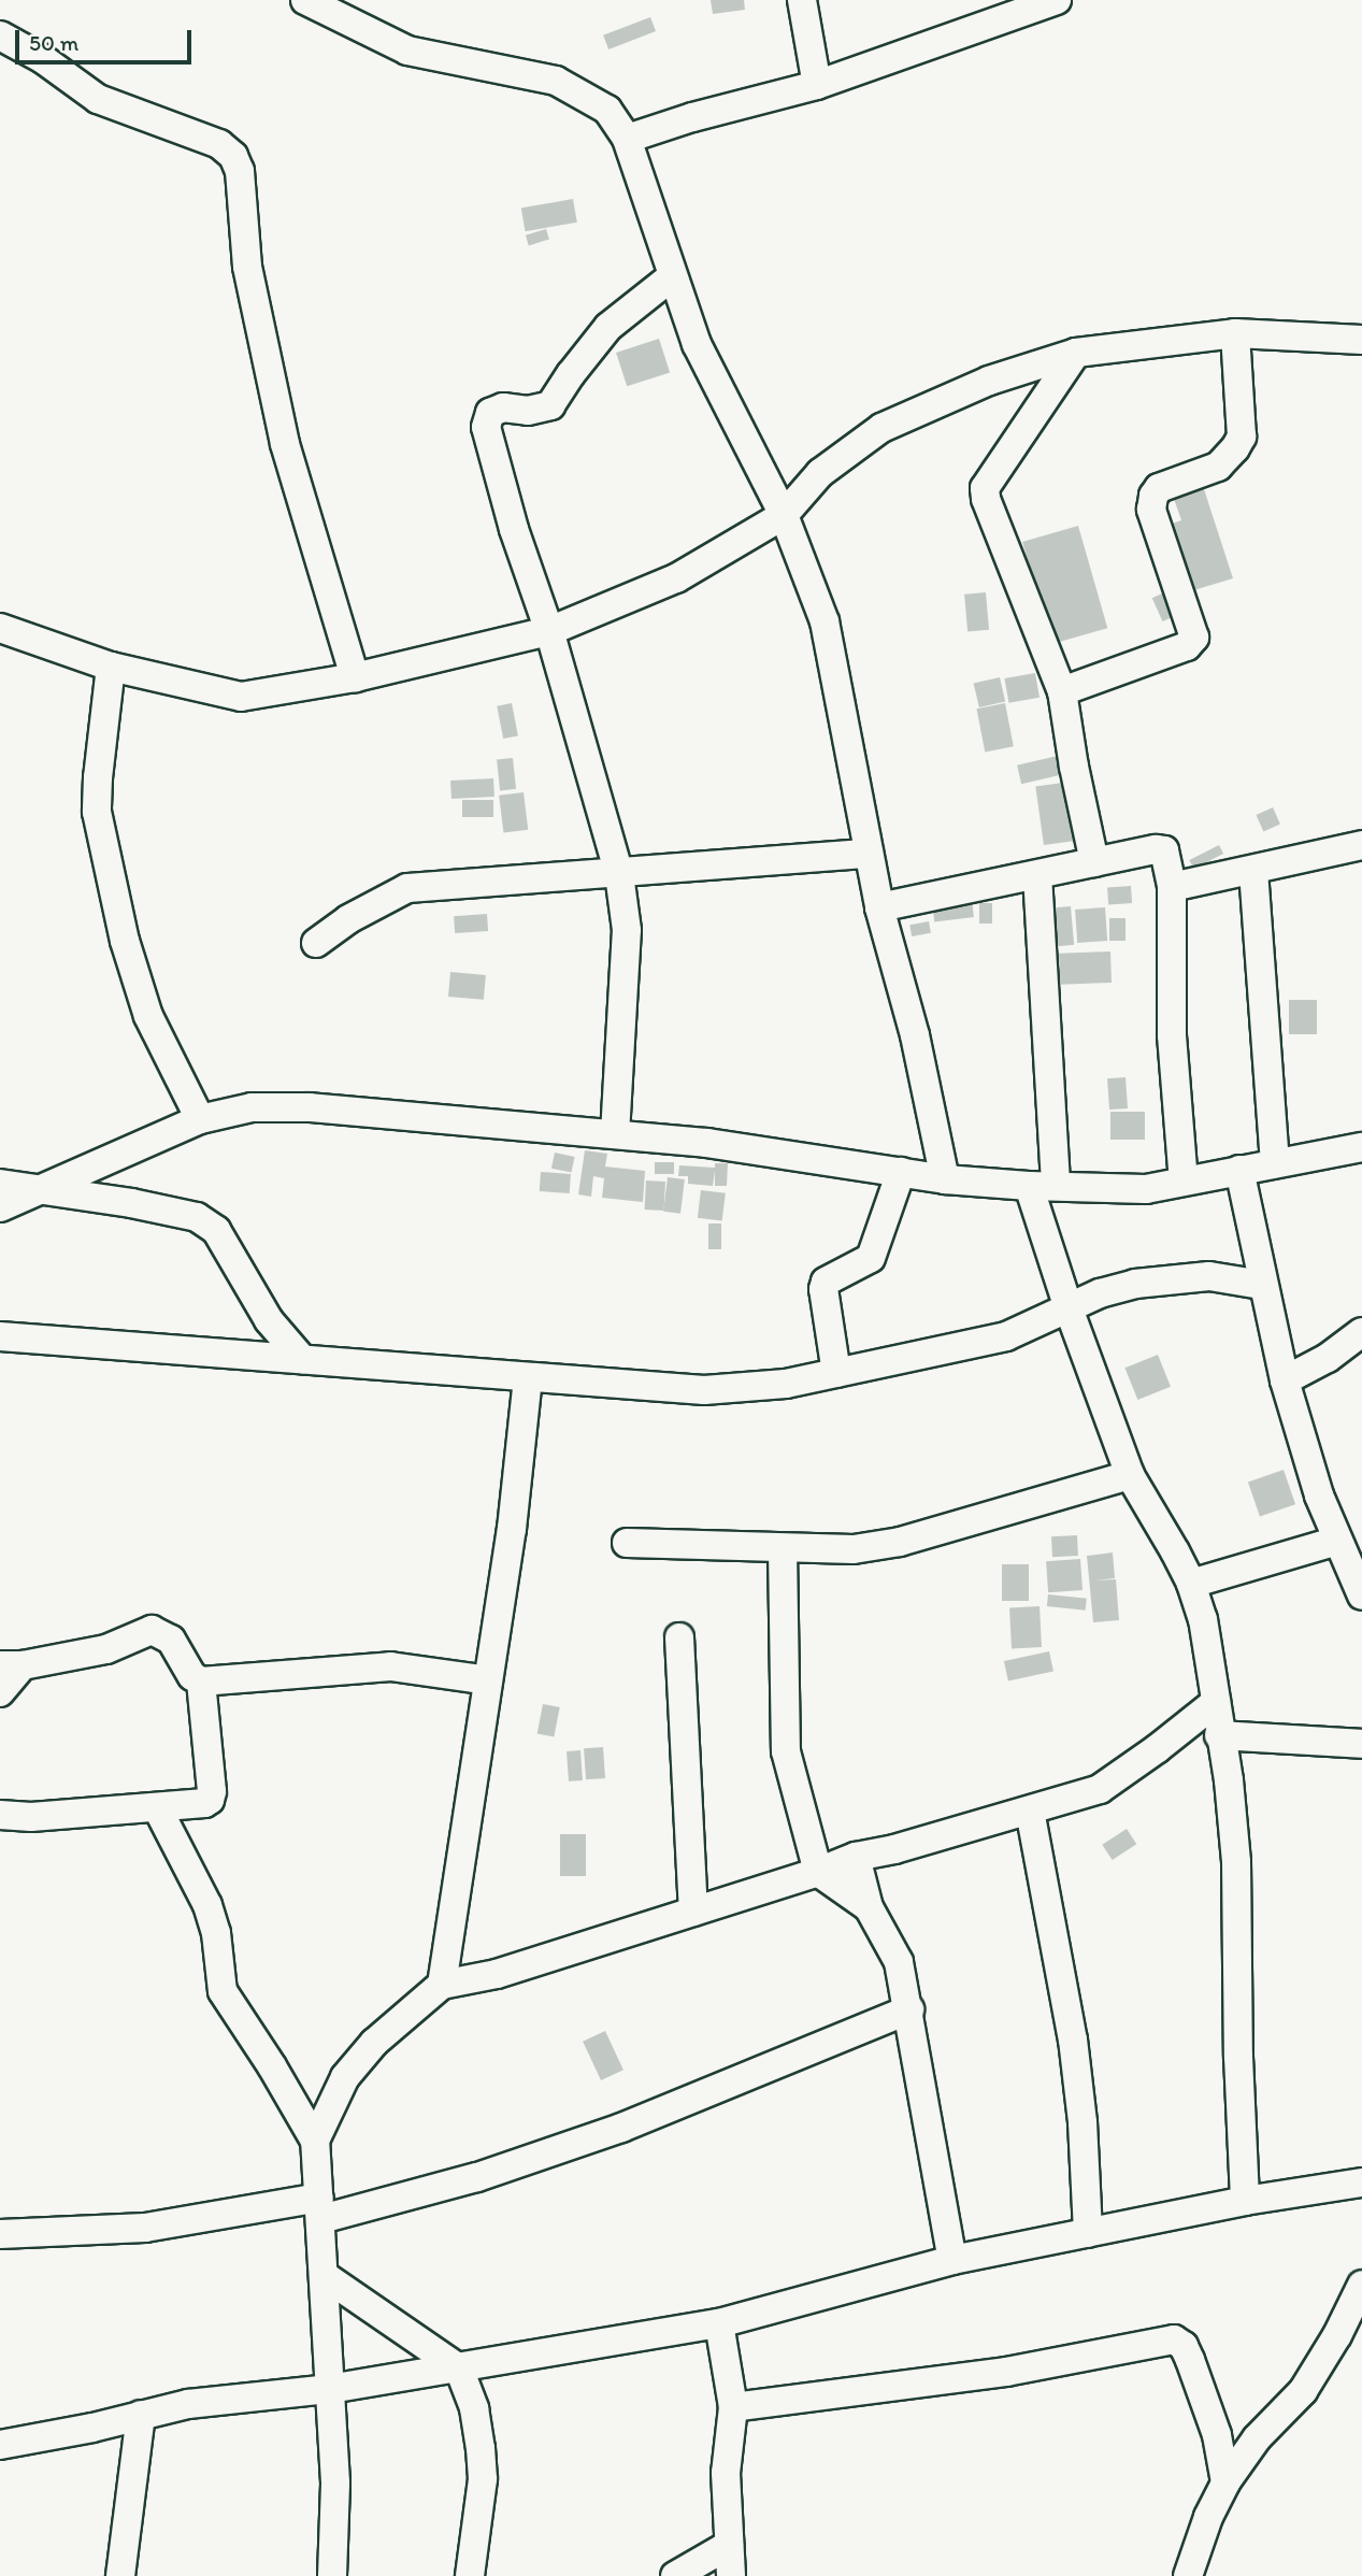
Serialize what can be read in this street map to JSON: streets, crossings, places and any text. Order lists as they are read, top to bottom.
{
  "scale_bar": "50 m"
}
